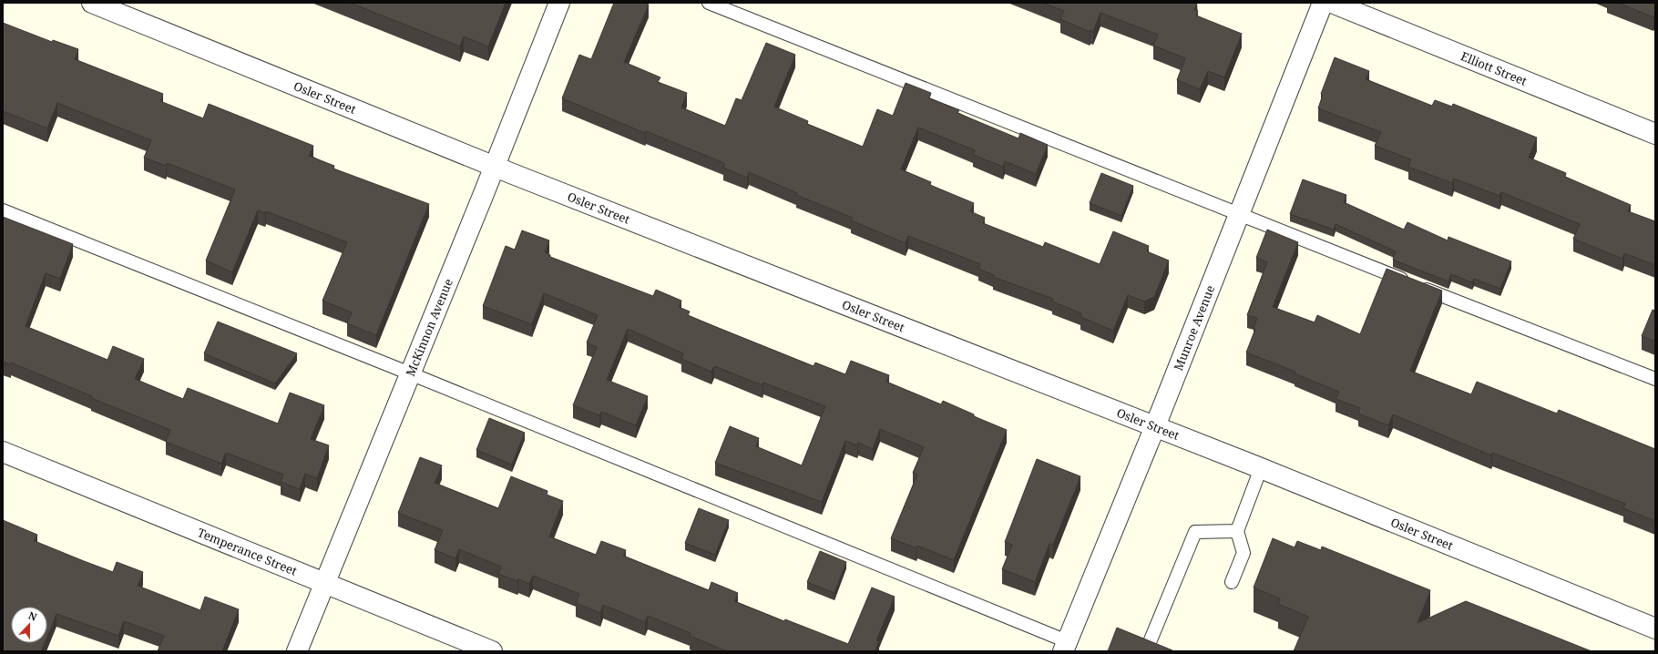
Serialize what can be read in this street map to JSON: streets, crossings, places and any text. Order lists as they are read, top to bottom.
{
  "streets": {
    "street": [
      "Elliott Street",
      "Osler Street",
      "McKinnon Avenue",
      "Munroe Avenue",
      "Temperance Street"
    ]
  },
  "crossings": [
    ["Osler Street", "McKinnon Avenue"],
    ["Osler Street", "Munroe Avenue"],
    ["McKinnon Avenue", "Temperance Street"]
  ],
  "north": "top"
}
